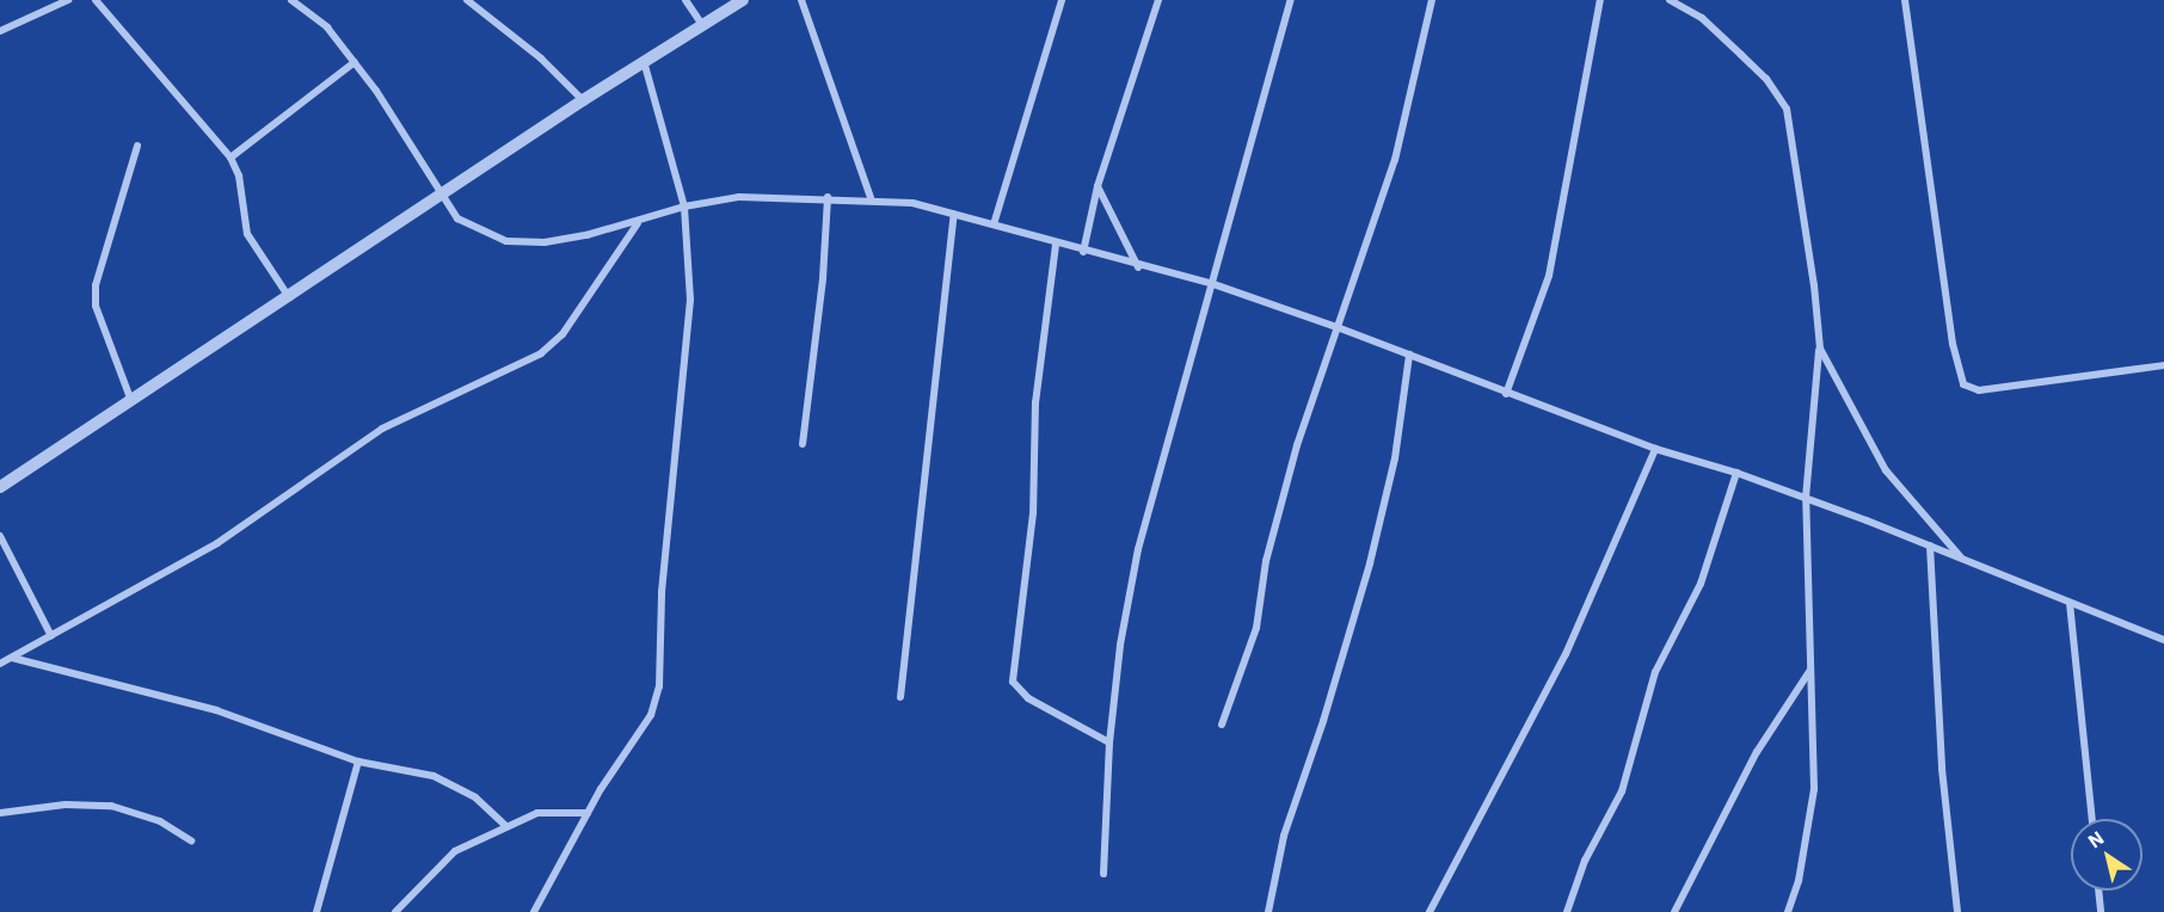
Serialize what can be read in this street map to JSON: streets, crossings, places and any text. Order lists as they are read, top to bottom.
{
  "north": "top left"
}
